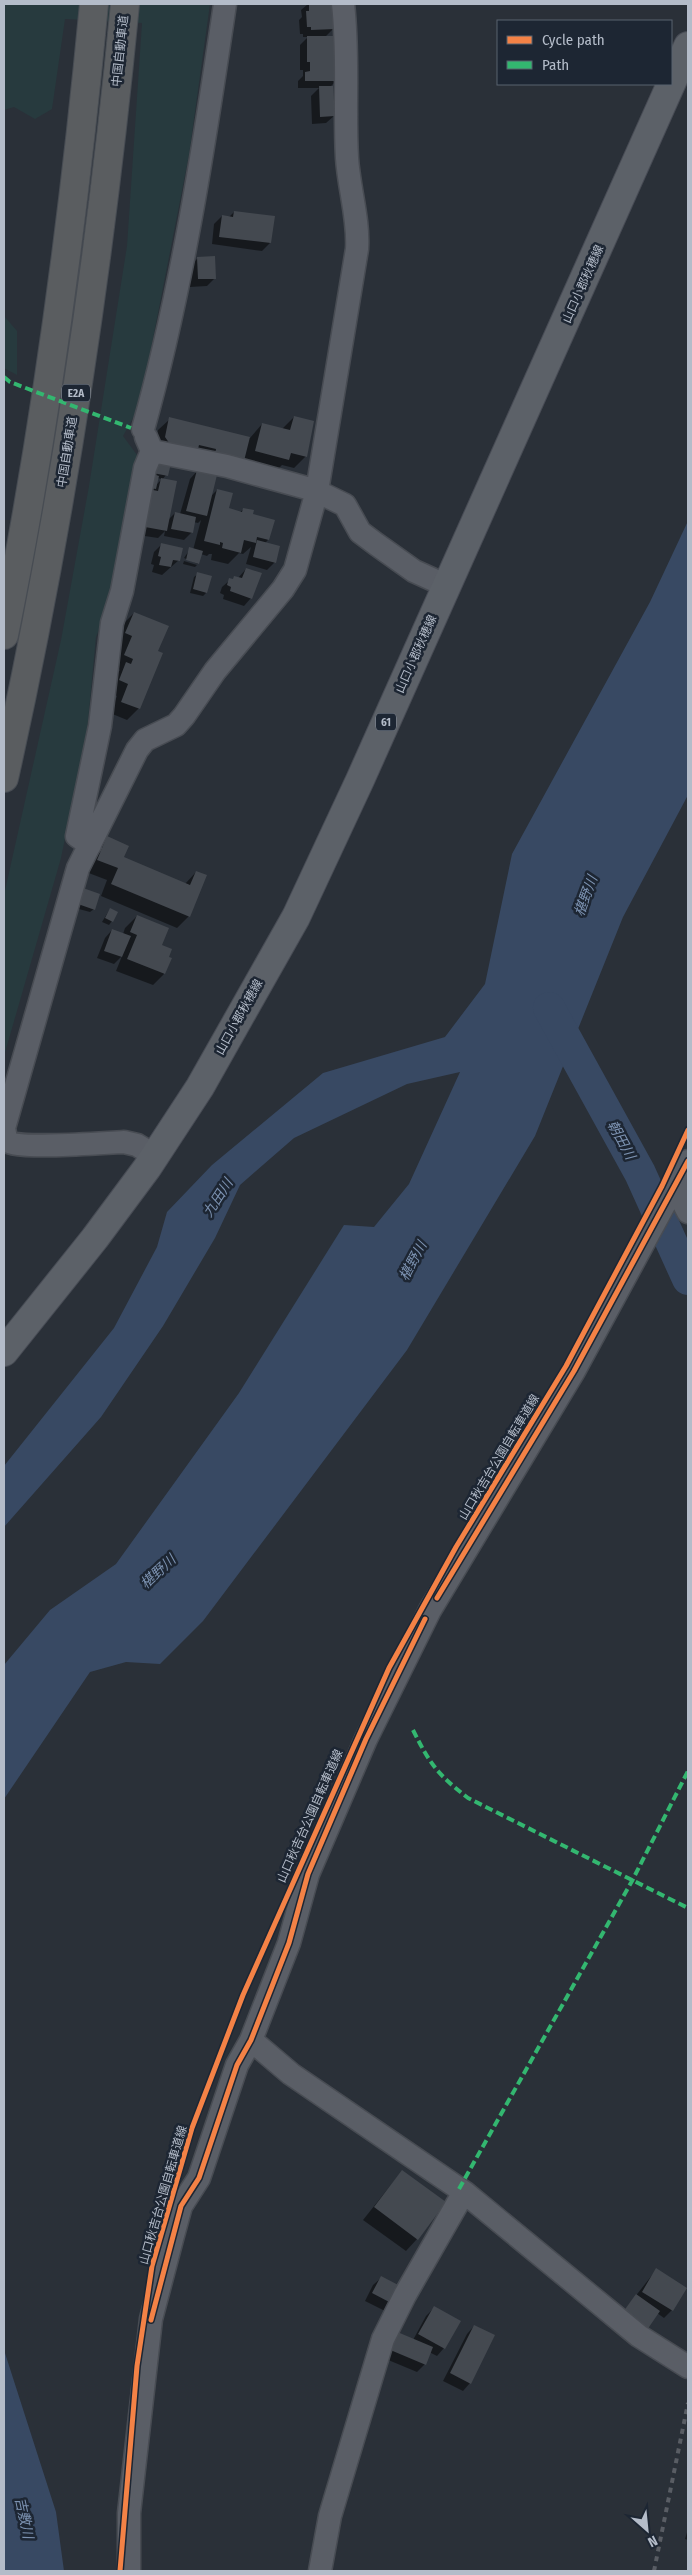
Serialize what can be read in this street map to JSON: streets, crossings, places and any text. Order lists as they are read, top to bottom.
{
  "streets": {
    "highway": ["中国自動車道", "E2A"],
    "main road": ["山口小郡秋穂線", "61"],
    "cycle path": ["山口秋吉台公園自転車道線"]
  },
  "water": [
    "椹野川",
    "朝田川",
    "九田川",
    "吉敷川"
  ],
  "legend": ["Cycle path", "Path"],
  "north": "bottom right"
}
